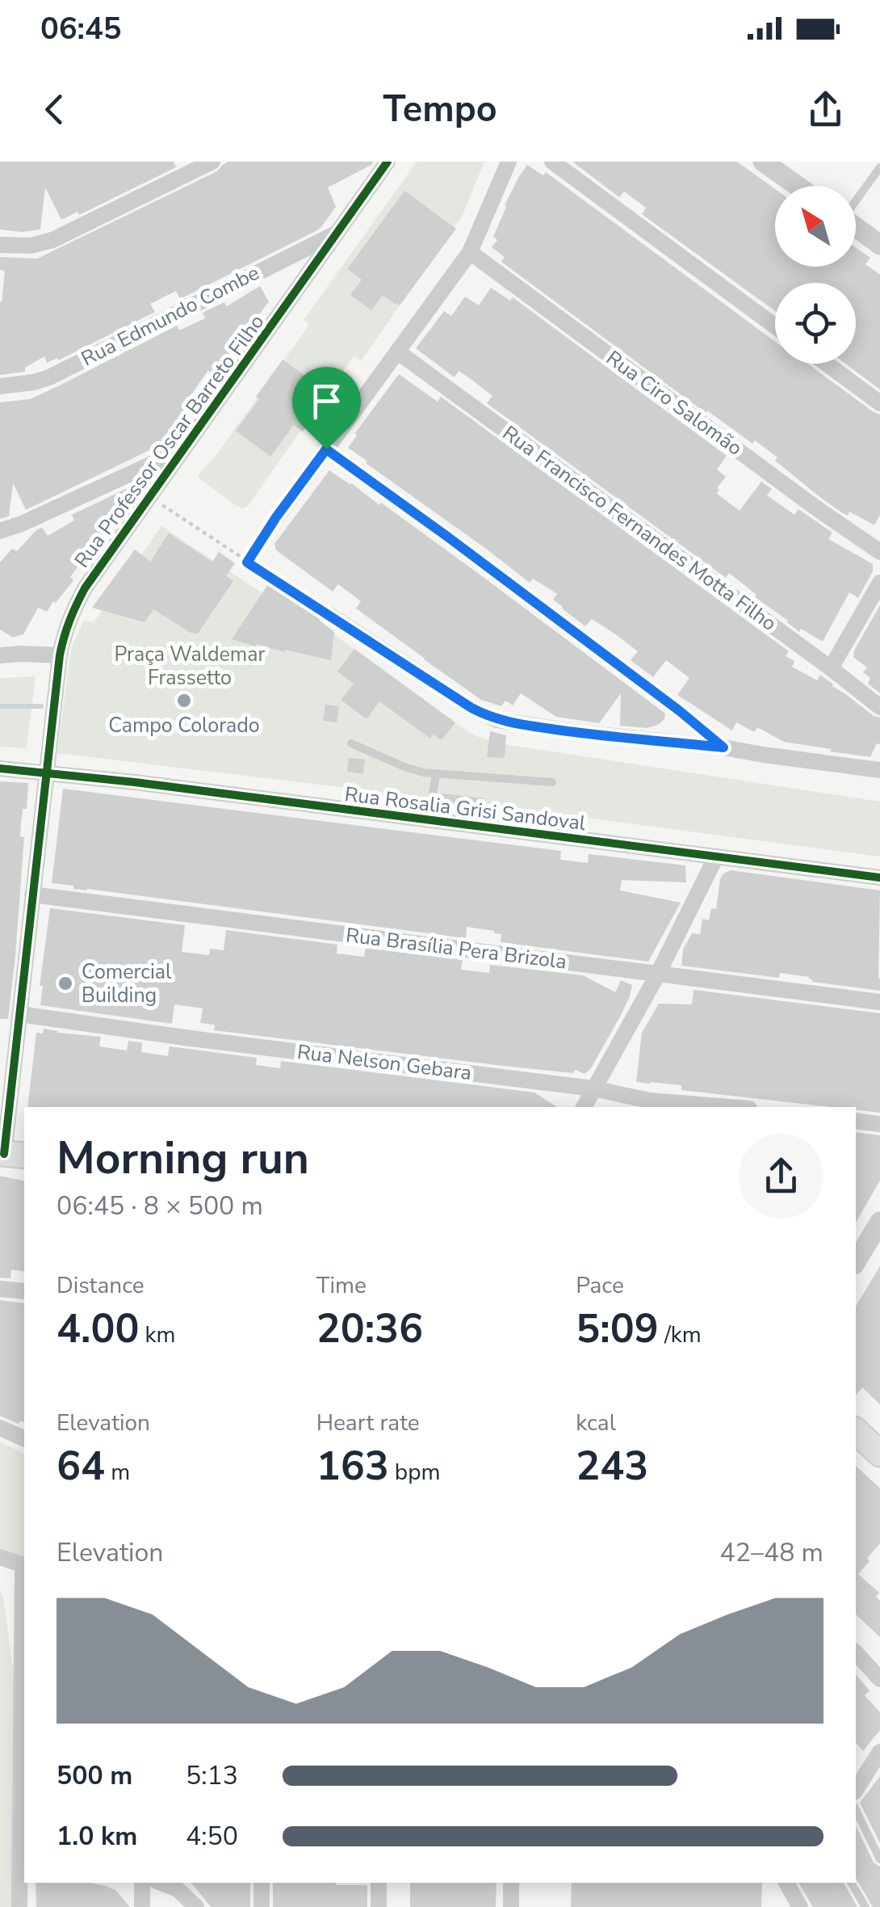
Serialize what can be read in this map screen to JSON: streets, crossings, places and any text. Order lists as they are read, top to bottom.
{
  "streets": {
    "street": [
      "Rua Edmundo Combe",
      "Rua Ciro Salomão",
      "Rua Professor Oscar Barreto Filho",
      "Rua Francisco Fernandes Motta Filho",
      "Rua Rosalia Grisi Sandoval",
      "Rua Brasília Pera Brizola",
      "Rua Nelson Gebara"
    ]
  },
  "crossings": [
    ["Rua Edmundo Combe", "Rua Professor Oscar Barreto Filho"],
    ["Rua Professor Oscar Barreto Filho", "Rua Rosalia Grisi Sandoval"],
    ["Rua Professor Oscar Barreto Filho", "Rua Brasília Pera Brizola"],
    ["Rua Professor Oscar Barreto Filho", "Rua Nelson Gebara"]
  ],
  "parks": ["Praça Waldemar Frassetto"],
  "places": ["Campo Colorado", "Comercial Building"],
  "north": "top left",
  "page": {
    "status": "06:45",
    "header": "Tempo",
    "heading": ["Morning run", "06:45 · 8 × 500 m"],
    "stats": [
      ["Distance", "4.00 km"],
      ["Time", "20:36"],
      ["Pace", "5:09 /km"],
      ["Elevation", "64 m"],
      ["Heart rate", "163 bpm"],
      ["kcal", "243"]
    ],
    "chart": ["Elevation", "42–48 m"],
    "list": [
      {
        "name": "500 m",
        "note": "5:13"
      },
      {
        "name": "1.0 km",
        "note": "4:50"
      }
    ]
  }
}
